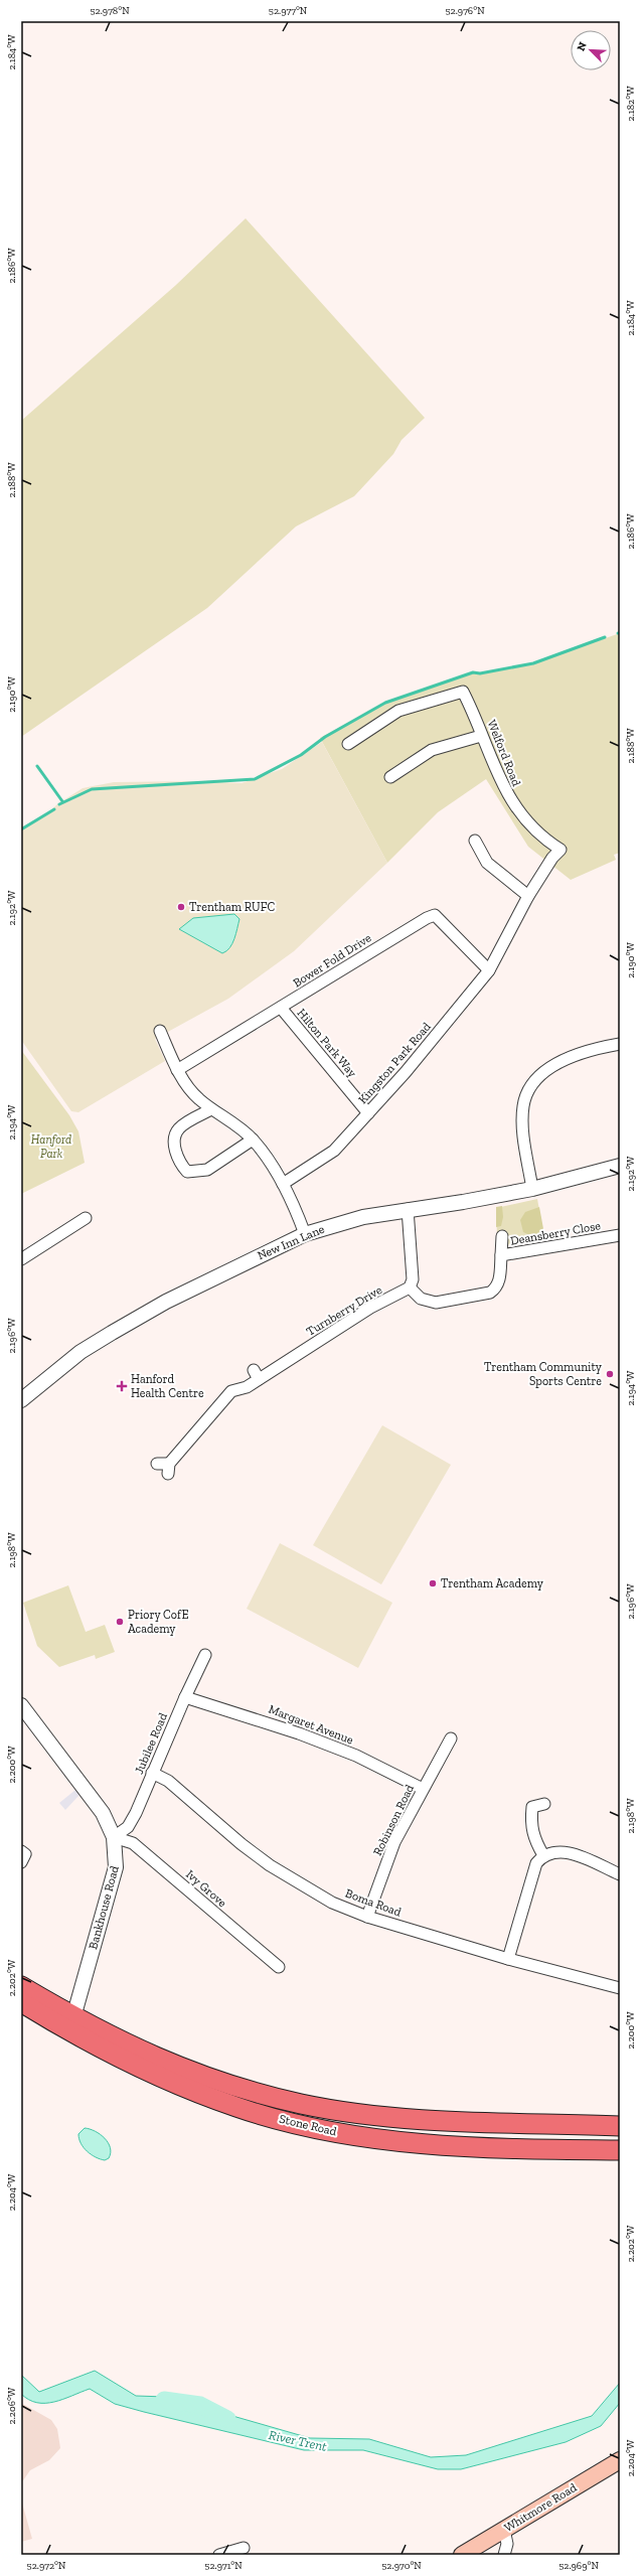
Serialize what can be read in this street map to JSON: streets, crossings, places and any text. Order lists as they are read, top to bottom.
{
  "streets": {
    "highway": ["Stone Road"],
    "main road": ["Whitmore Road"],
    "street": [
      "Welford Road",
      "Bower Fold Drive",
      "Hilton Park Way",
      "Kingston Park Road",
      "Deansberry Close",
      "New Inn Lane",
      "Turnberry Drive",
      "Margaret Avenue",
      "Jubilee Road",
      "Robinson Road",
      "Ivy Grove",
      "Boma Road",
      "Bankhouse Road"
    ]
  },
  "crossings": [
    ["Welford Road", "Kingston Park Road"],
    ["Bower Fold Drive", "Hilton Park Way"],
    ["Bower Fold Drive", "Kingston Park Road"],
    ["Hilton Park Way", "Kingston Park Road"],
    ["Deansberry Close", "Turnberry Drive"],
    ["Margaret Avenue", "Jubilee Road"],
    ["Margaret Avenue", "Robinson Road"],
    ["Jubilee Road", "Ivy Grove"],
    ["Jubilee Road", "Boma Road"],
    ["Jubilee Road", "Bankhouse Road"],
    ["Robinson Road", "Boma Road"],
    ["Ivy Grove", "Bankhouse Road"],
    ["Bankhouse Road", "Stone Road"]
  ],
  "water": ["River Trent"],
  "parks": ["Hanford Park"],
  "places": {
    "other": [
      "Trentham RUFC",
      "Trentham Community Sports Centre",
      "Trentham Academy",
      "Priory CofE Academy"
    ],
    "health": ["Hanford Health Centre"]
  },
  "north": "top left",
  "coordinates": [
    "52.978°N",
    "52.977°N",
    "52.976°N",
    "2.184°W",
    "2.182°W",
    "2.186°W",
    "2.188°W",
    "2.190°W",
    "2.192°W",
    "2.194°W",
    "2.196°W",
    "2.198°W",
    "2.200°W",
    "2.202°W",
    "2.204°W",
    "2.206°W",
    "52.972°N",
    "52.971°N",
    "52.970°N",
    "52.969°N"
  ]
}
